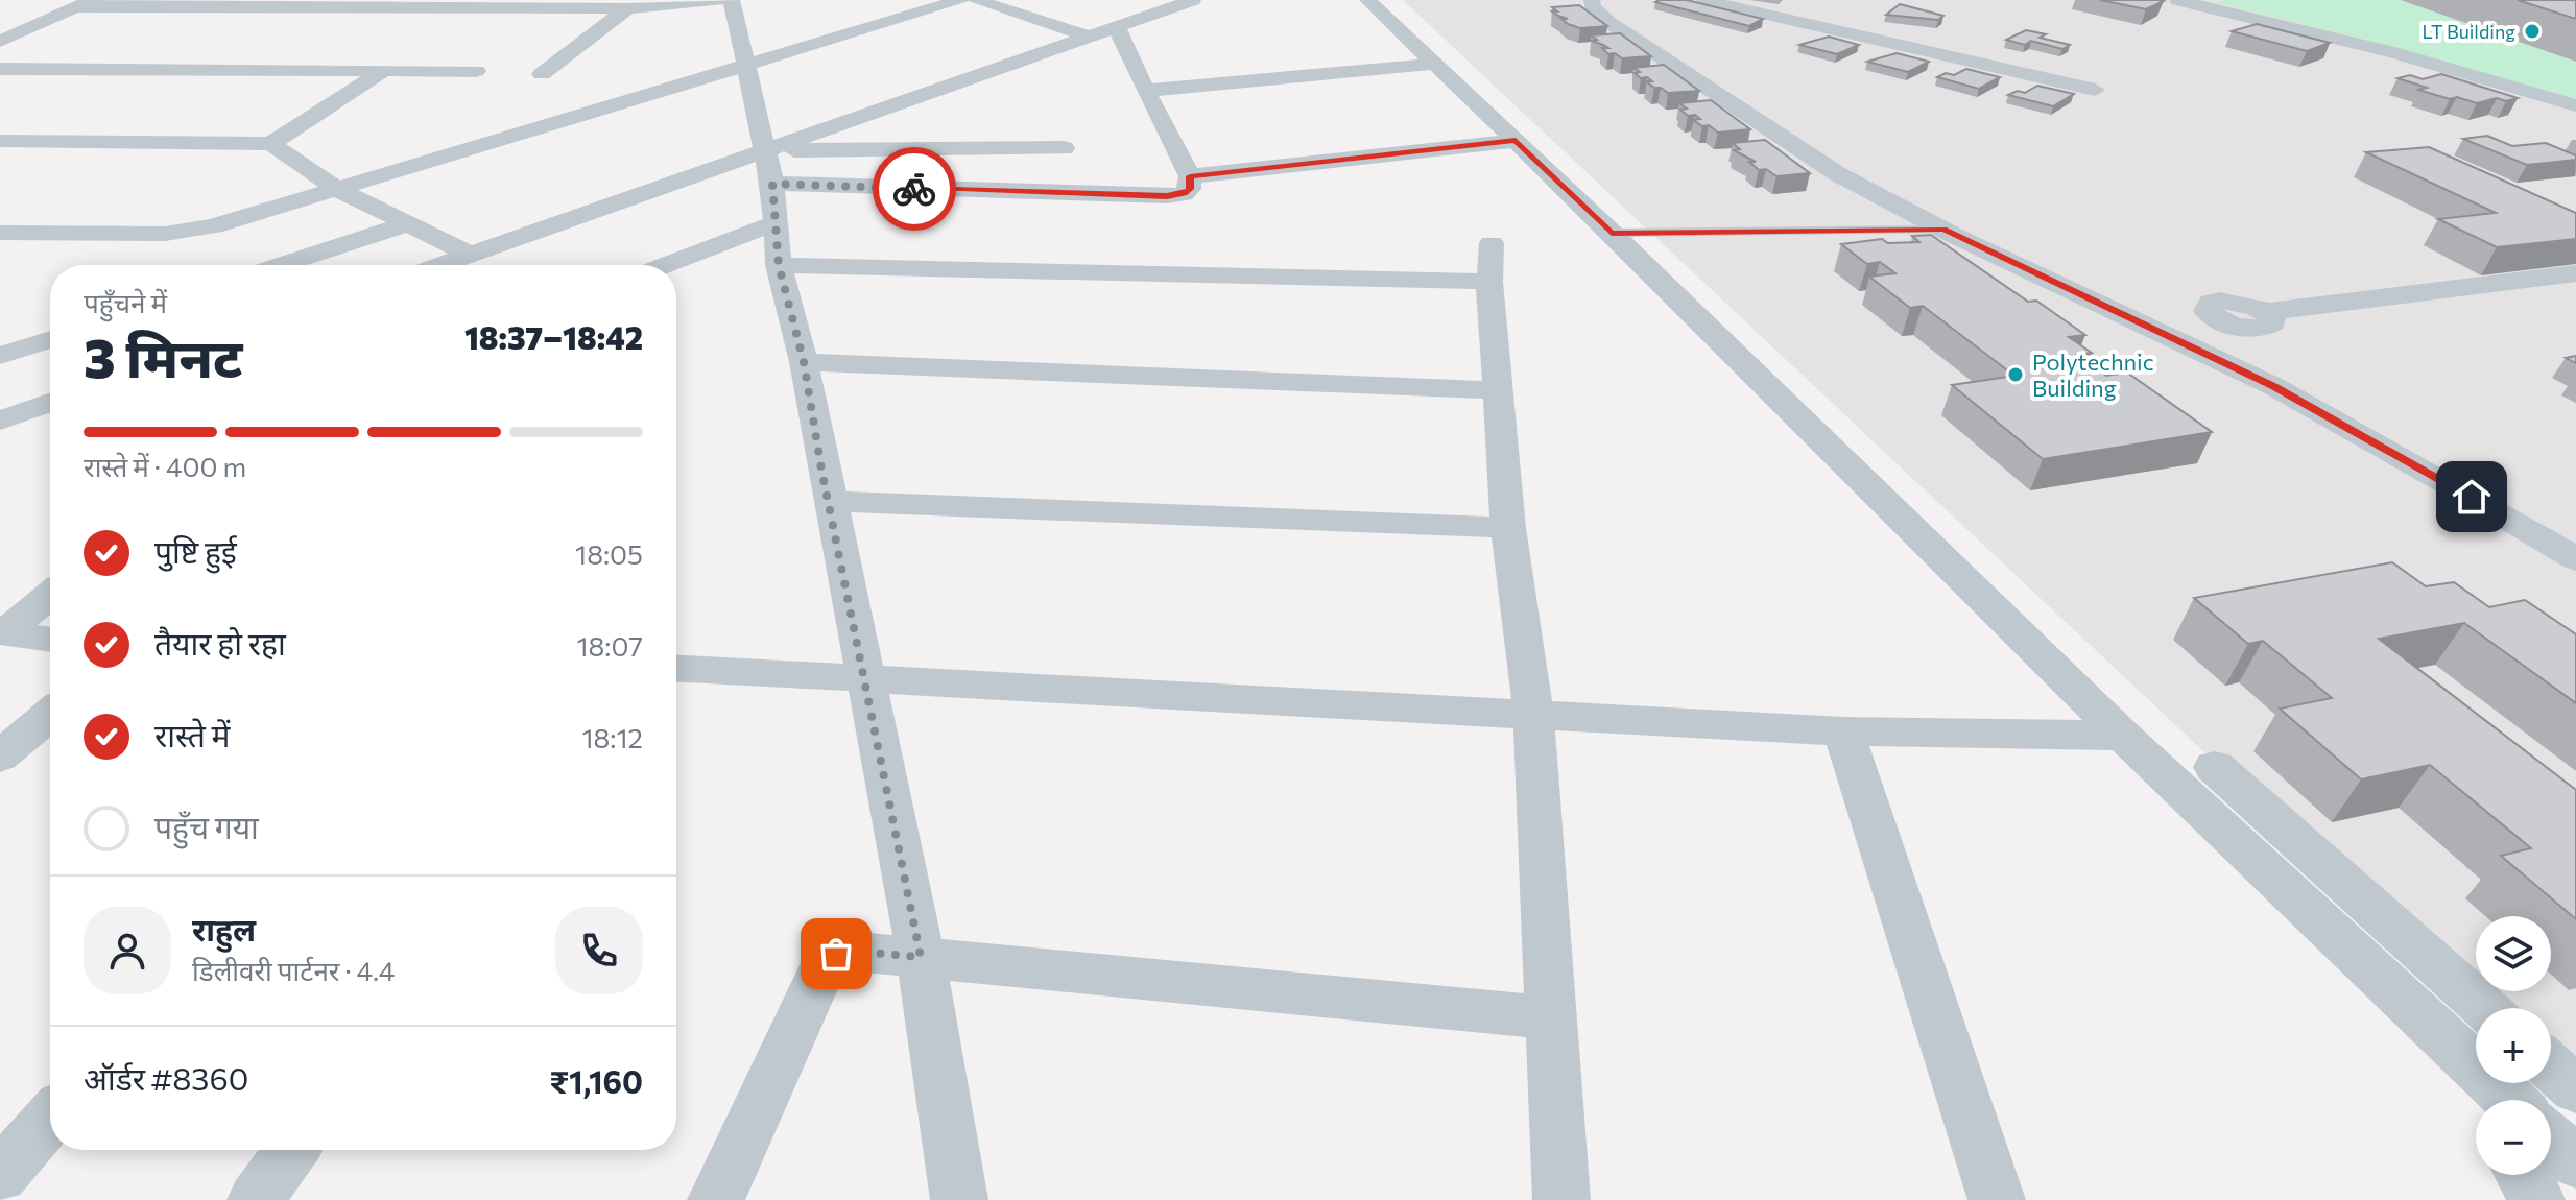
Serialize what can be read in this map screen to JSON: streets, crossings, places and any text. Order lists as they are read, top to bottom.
{
  "places": ["LT Building", "Polytechnic Building"],
  "page": {
    "heading": ["3 मिनट", "पहुँचने में", "18:37–18:42"],
    "panel": [
      "राहुल",
      "डिलीवरी पार्टनर · 4.4",
      "ऑर्डर #8360",
      "₹1,160"
    ],
    "bar": "रास्ते में · 400 m",
    "list": [
      ["पुष्टि हुई", "18:05"],
      ["तैयार हो रहा", "18:07"],
      ["रास्ते में", "18:12"],
      "पहुँच गया"
    ],
    "map_buttons": ["+", "−"]
  }
}
